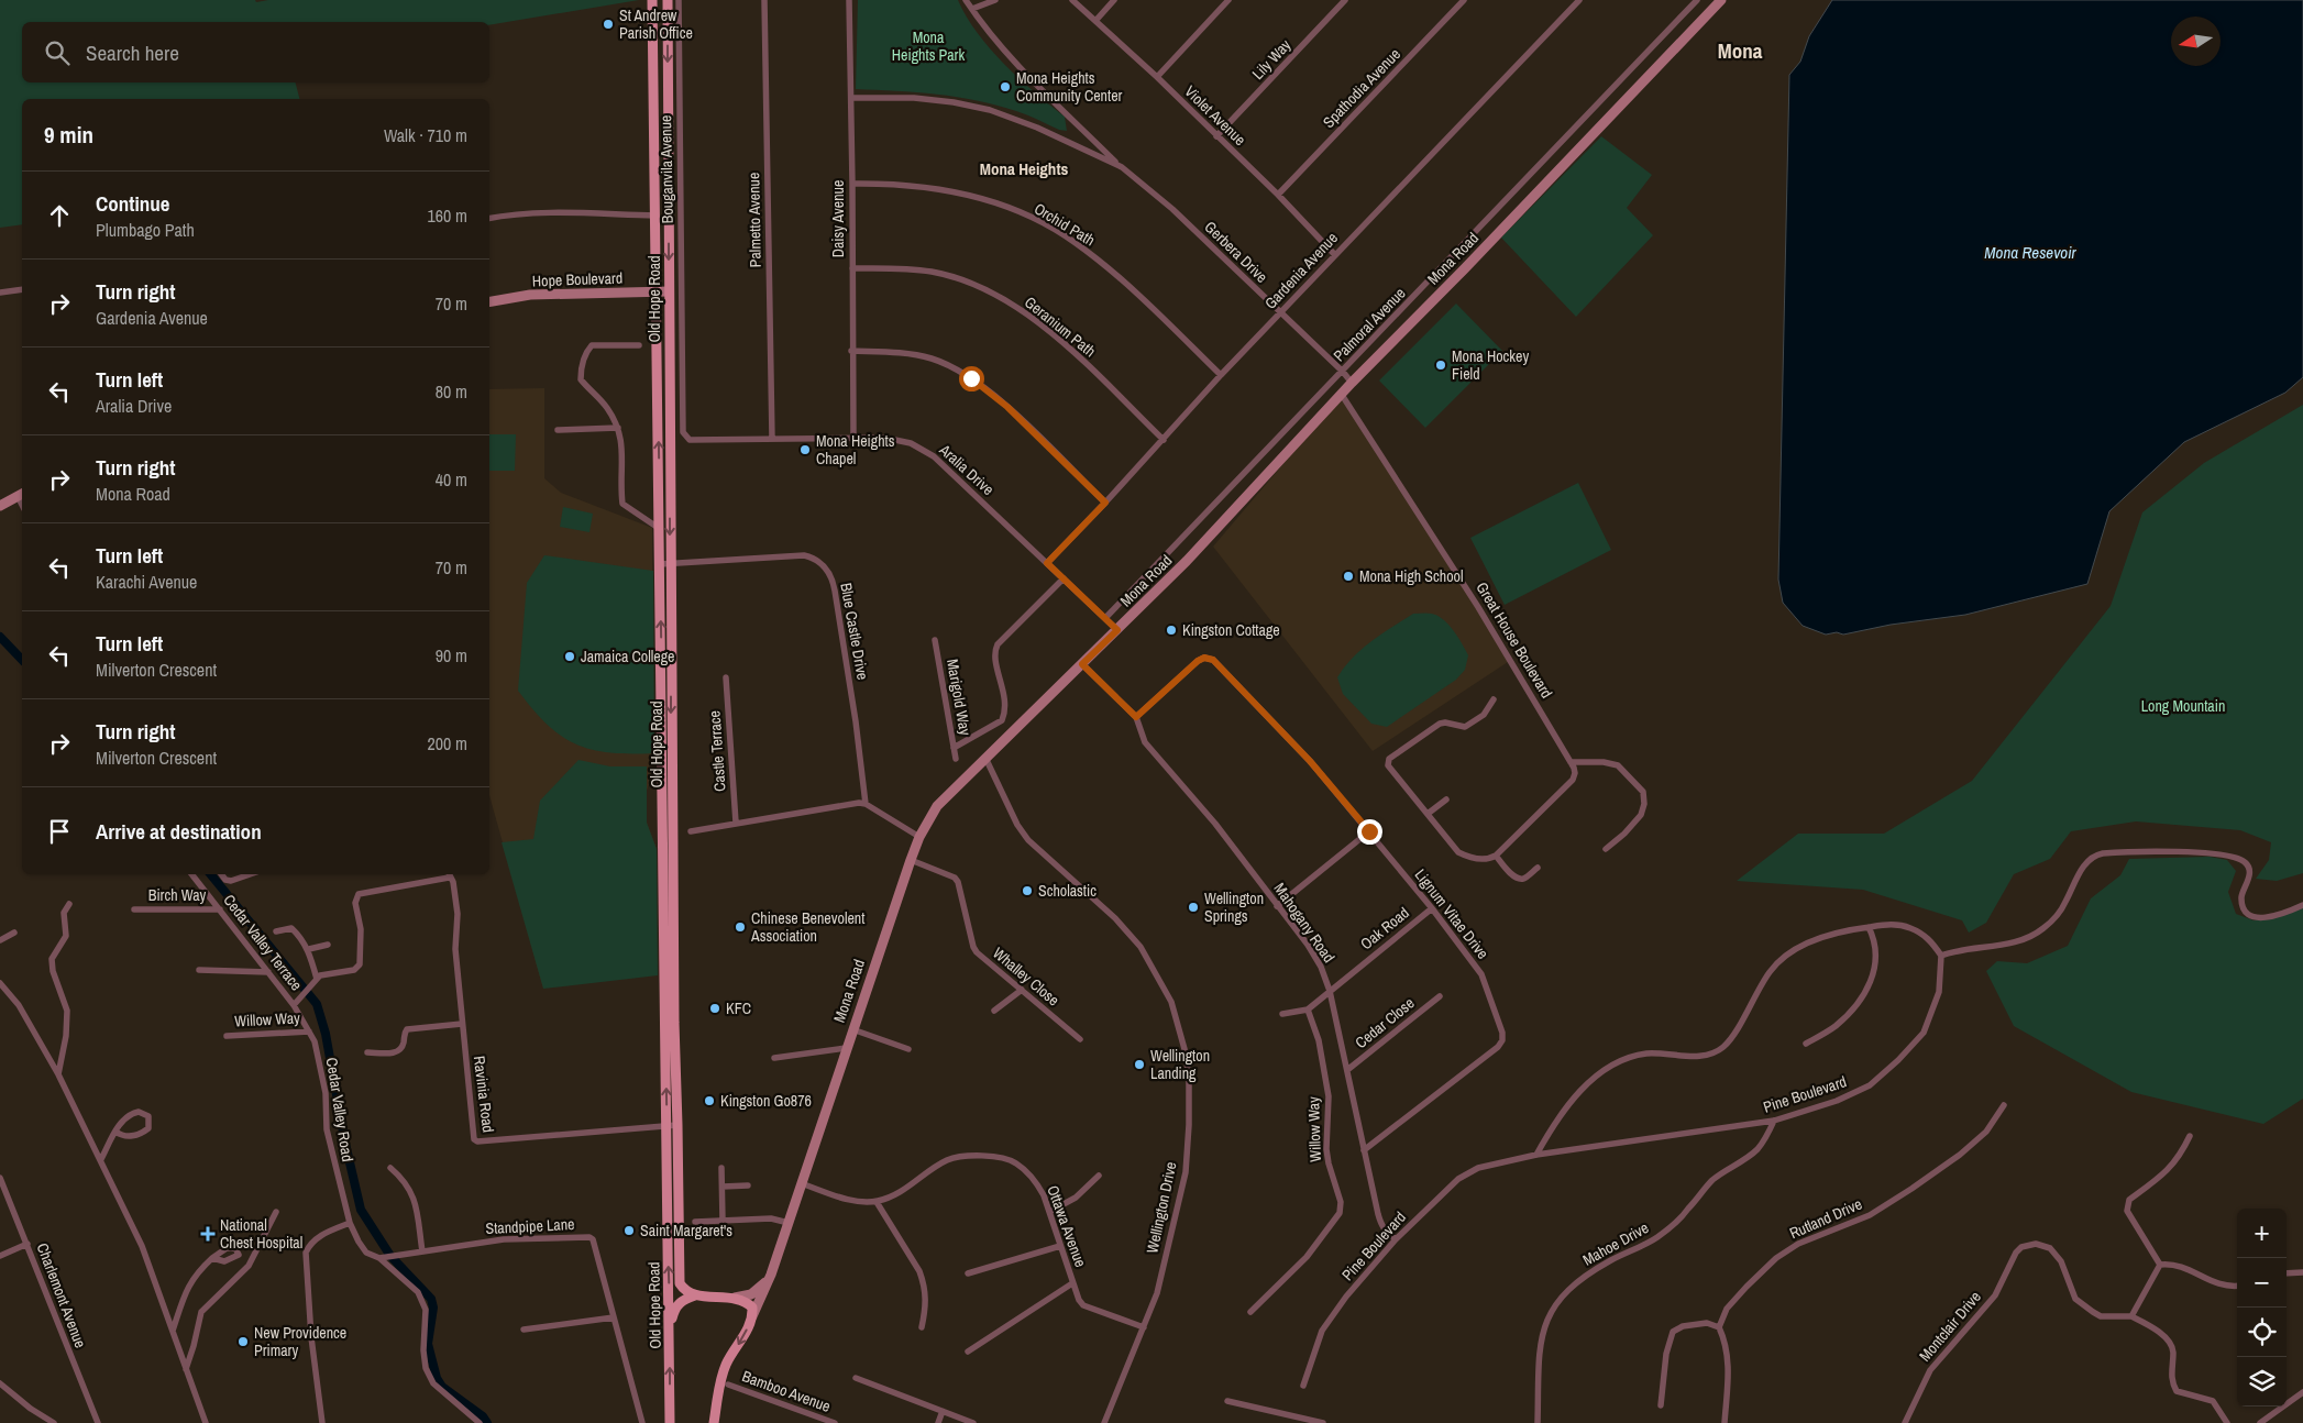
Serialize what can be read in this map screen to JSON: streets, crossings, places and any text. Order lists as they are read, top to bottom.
{
  "streets": {
    "main road": ["Old Hope Road"],
    "street": [
      "Lily Way",
      "Spathodia Avenue",
      "Violet Avenue",
      "Bouganvila Avenue",
      "Daisy Avenue",
      "Palmetto Avenue",
      "Orchid Path",
      "Gerbera Drive",
      "Mona Road",
      "Gardenia Avenue",
      "Hope Boulevard",
      "Palmoral Avenue",
      "Geranium Path",
      "Aralia Drive",
      "Blue Castle Drive",
      "Great House Boulevard",
      "Marigold Way",
      "Castle Terrace",
      "Birch Way",
      "Lignum Vitae Drive",
      "Mahogany Road",
      "Oak Road",
      "Cedar Valley Terrace",
      "Whalley Close",
      "Willow Way",
      "Cedar Close",
      "Ravinia Road",
      "Pine Boulevard",
      "Cedar Valley Road",
      "Wellington Drive",
      "Rutland Drive",
      "Standpipe Lane",
      "Ottawa Avenue",
      "Mahoe Drive",
      "Charlemont Avenue",
      "Montclair Drive",
      "Bamboo Avenue"
    ]
  },
  "crossings": [
    ["Lily Way", "Violet Avenue"],
    ["Spathodia Avenue", "Violet Avenue"],
    ["Violet Avenue", "Gardenia Avenue"],
    ["Bouganvila Avenue", "Aralia Drive"],
    ["Daisy Avenue", "Orchid Path"],
    ["Daisy Avenue", "Gerbera Drive"],
    ["Daisy Avenue", "Geranium Path"],
    ["Daisy Avenue", "Aralia Drive"],
    ["Palmetto Avenue", "Aralia Drive"],
    ["Orchid Path", "Gardenia Avenue"],
    ["Gerbera Drive", "Mona Road"],
    ["Gerbera Drive", "Gardenia Avenue"],
    ["Gerbera Drive", "Palmoral Avenue"],
    ["Mona Road", "Aralia Drive"],
    ["Mona Road", "Great House Boulevard"],
    ["Mona Road", "Whalley Close"],
    ["Mona Road", "Wellington Drive"],
    ["Gardenia Avenue", "Geranium Path"],
    ["Gardenia Avenue", "Aralia Drive"],
    ["Hope Boulevard", "Old Hope Road"],
    ["Old Hope Road", "Blue Castle Drive"],
    ["Old Hope Road", "Ravinia Road"],
    ["Palmoral Avenue", "Aralia Drive"],
    ["Birch Way", "Cedar Valley Terrace"],
    ["Lignum Vitae Drive", "Mahogany Road"],
    ["Lignum Vitae Drive", "Oak Road"],
    ["Mahogany Road", "Oak Road"],
    ["Mahogany Road", "Cedar Close"],
    ["Mahogany Road", "Pine Boulevard"],
    ["Cedar Valley Terrace", "Cedar Valley Road"],
    ["Willow Way", "Cedar Valley Road"],
    ["Pine Boulevard", "Mahoe Drive"],
    ["Wellington Drive", "Ottawa Avenue"]
  ],
  "districts": ["Mona", "Mona Heights"],
  "water": ["Mona Resevoir"],
  "parks": ["Mona Heights Park", "Long Mountain"],
  "places": {
    "other": [
      "St Andrew Parish Office",
      "Mona Heights Community Center",
      "Mona Hockey Field",
      "Mona Heights Chapel",
      "Mona High School",
      "Kingston Cottage",
      "Jamaica College",
      "Scholastic",
      "Wellington Springs",
      "Chinese Benevolent Association",
      "KFC",
      "Wellington Landing",
      "Kingston Go876",
      "Saint Margaret's",
      "New Providence Primary"
    ],
    "health": ["National Chest Hospital"]
  },
  "north": "left",
  "page": {
    "search": "Search here",
    "heading": ["9 min", "Walk · 710 m"],
    "list": [
      ["Continue", "Plumbago Path", "160 m"],
      ["Turn right", "Gardenia Avenue", "70 m"],
      ["Turn left", "Aralia Drive", "80 m"],
      ["Turn right", "Mona Road", "40 m"],
      ["Turn left", "Karachi Avenue", "70 m"],
      ["Turn left", "Milverton Crescent", "90 m"],
      ["Turn right", "Milverton Crescent", "200 m"],
      "Arrive at destination"
    ],
    "map_buttons": ["+", "−"]
  }
}
